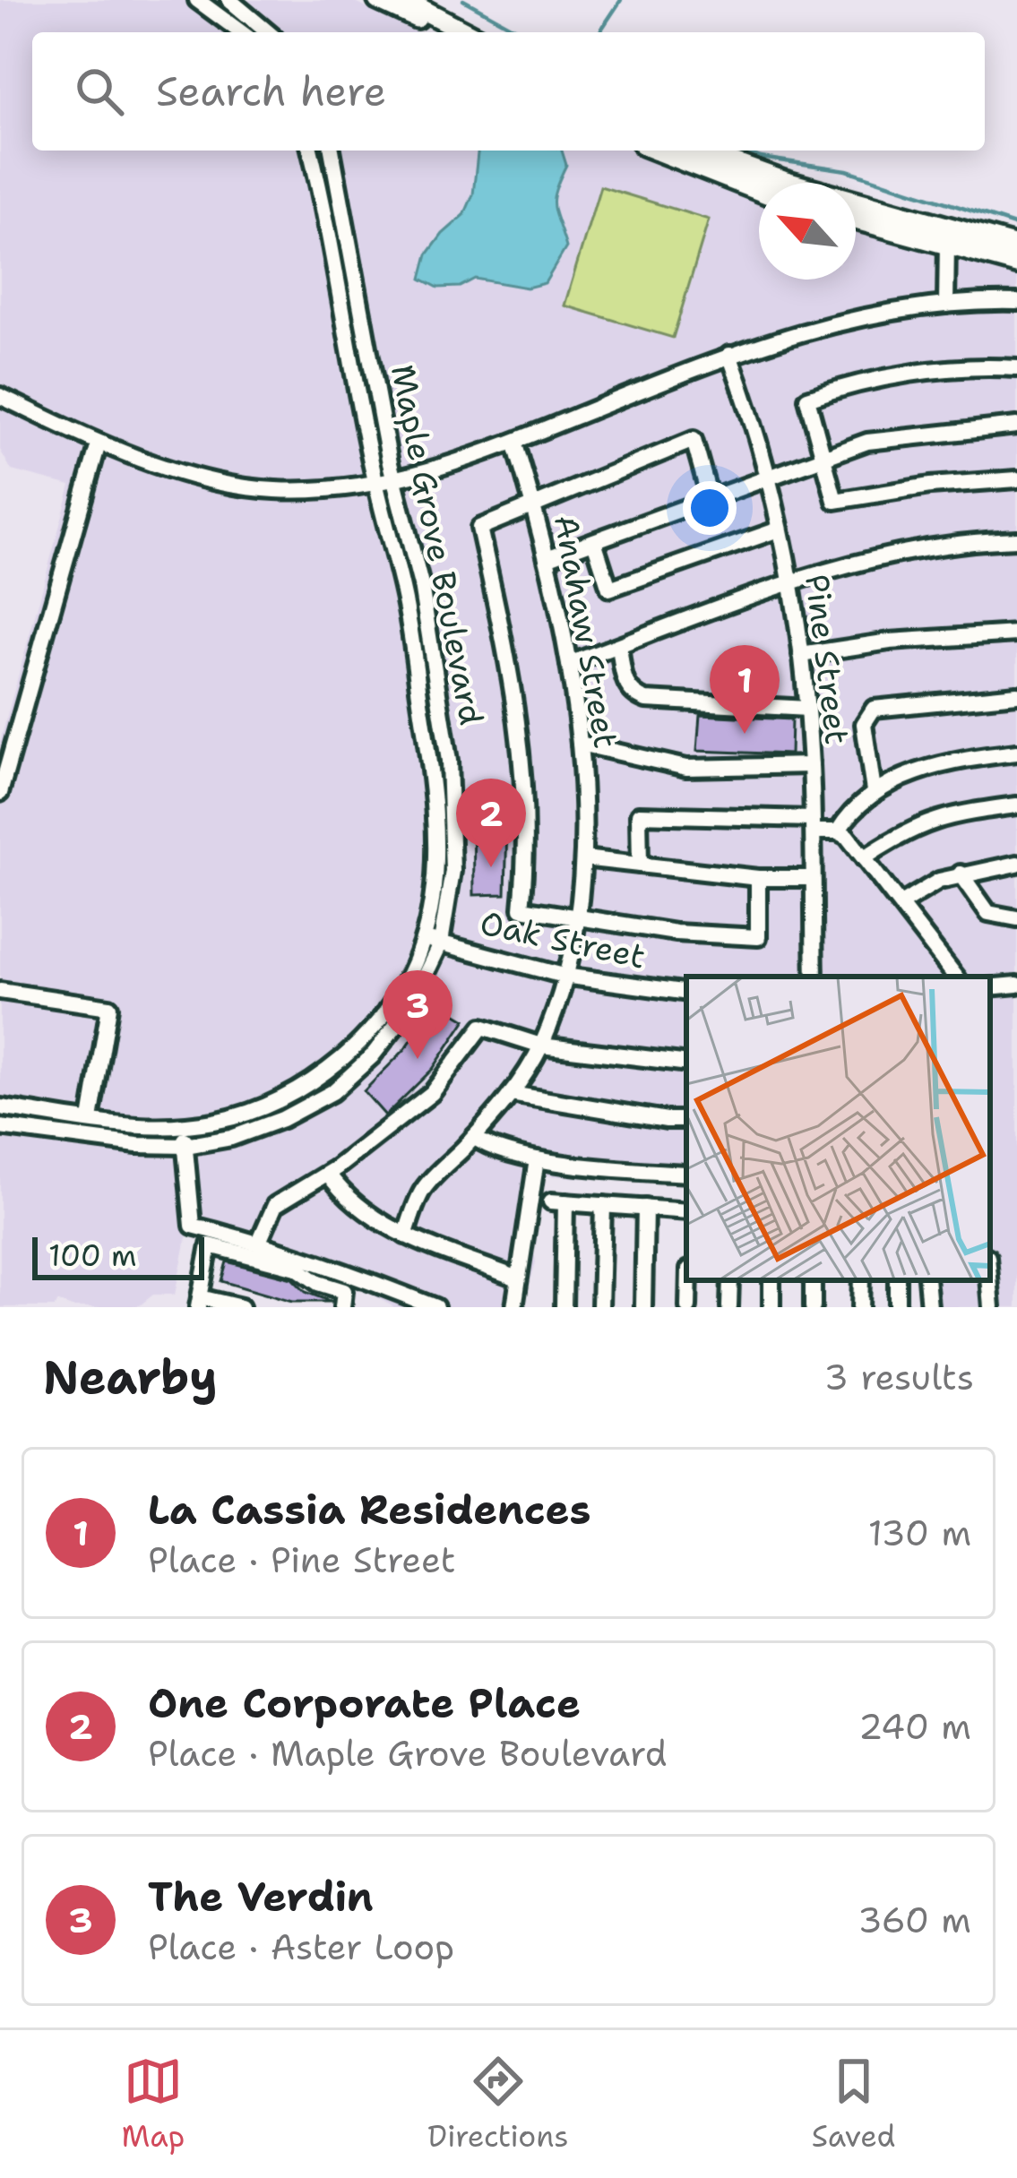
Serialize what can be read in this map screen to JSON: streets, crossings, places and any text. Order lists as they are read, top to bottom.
{
  "streets": {
    "street": [
      "Maple Grove Boulevard",
      "Anahaw Street",
      "Pine Street",
      "Oak Street"
    ]
  },
  "crossings": [
    ["Maple Grove Boulevard", "Oak Street"],
    ["Anahaw Street", "Oak Street"]
  ],
  "scale_bar": "100 m",
  "north": "top left",
  "page": {
    "search": "Search here",
    "pins": ["1", "2", "3"],
    "scale": "100 m",
    "heading": ["Nearby", "3 results"],
    "list": [
      {
        "mark": "1",
        "name": "La Cassia Residences",
        "note": "Place · Pine Street",
        "value": "130 m"
      },
      {
        "mark": "2",
        "name": "One Corporate Place",
        "note": "Place · Maple Grove Boulevard",
        "value": "240 m"
      },
      {
        "mark": "3",
        "name": "The Verdin",
        "note": "Place · Aster Loop",
        "value": "360 m"
      }
    ],
    "nav": ["Map", "Directions", "Saved"]
  }
}
